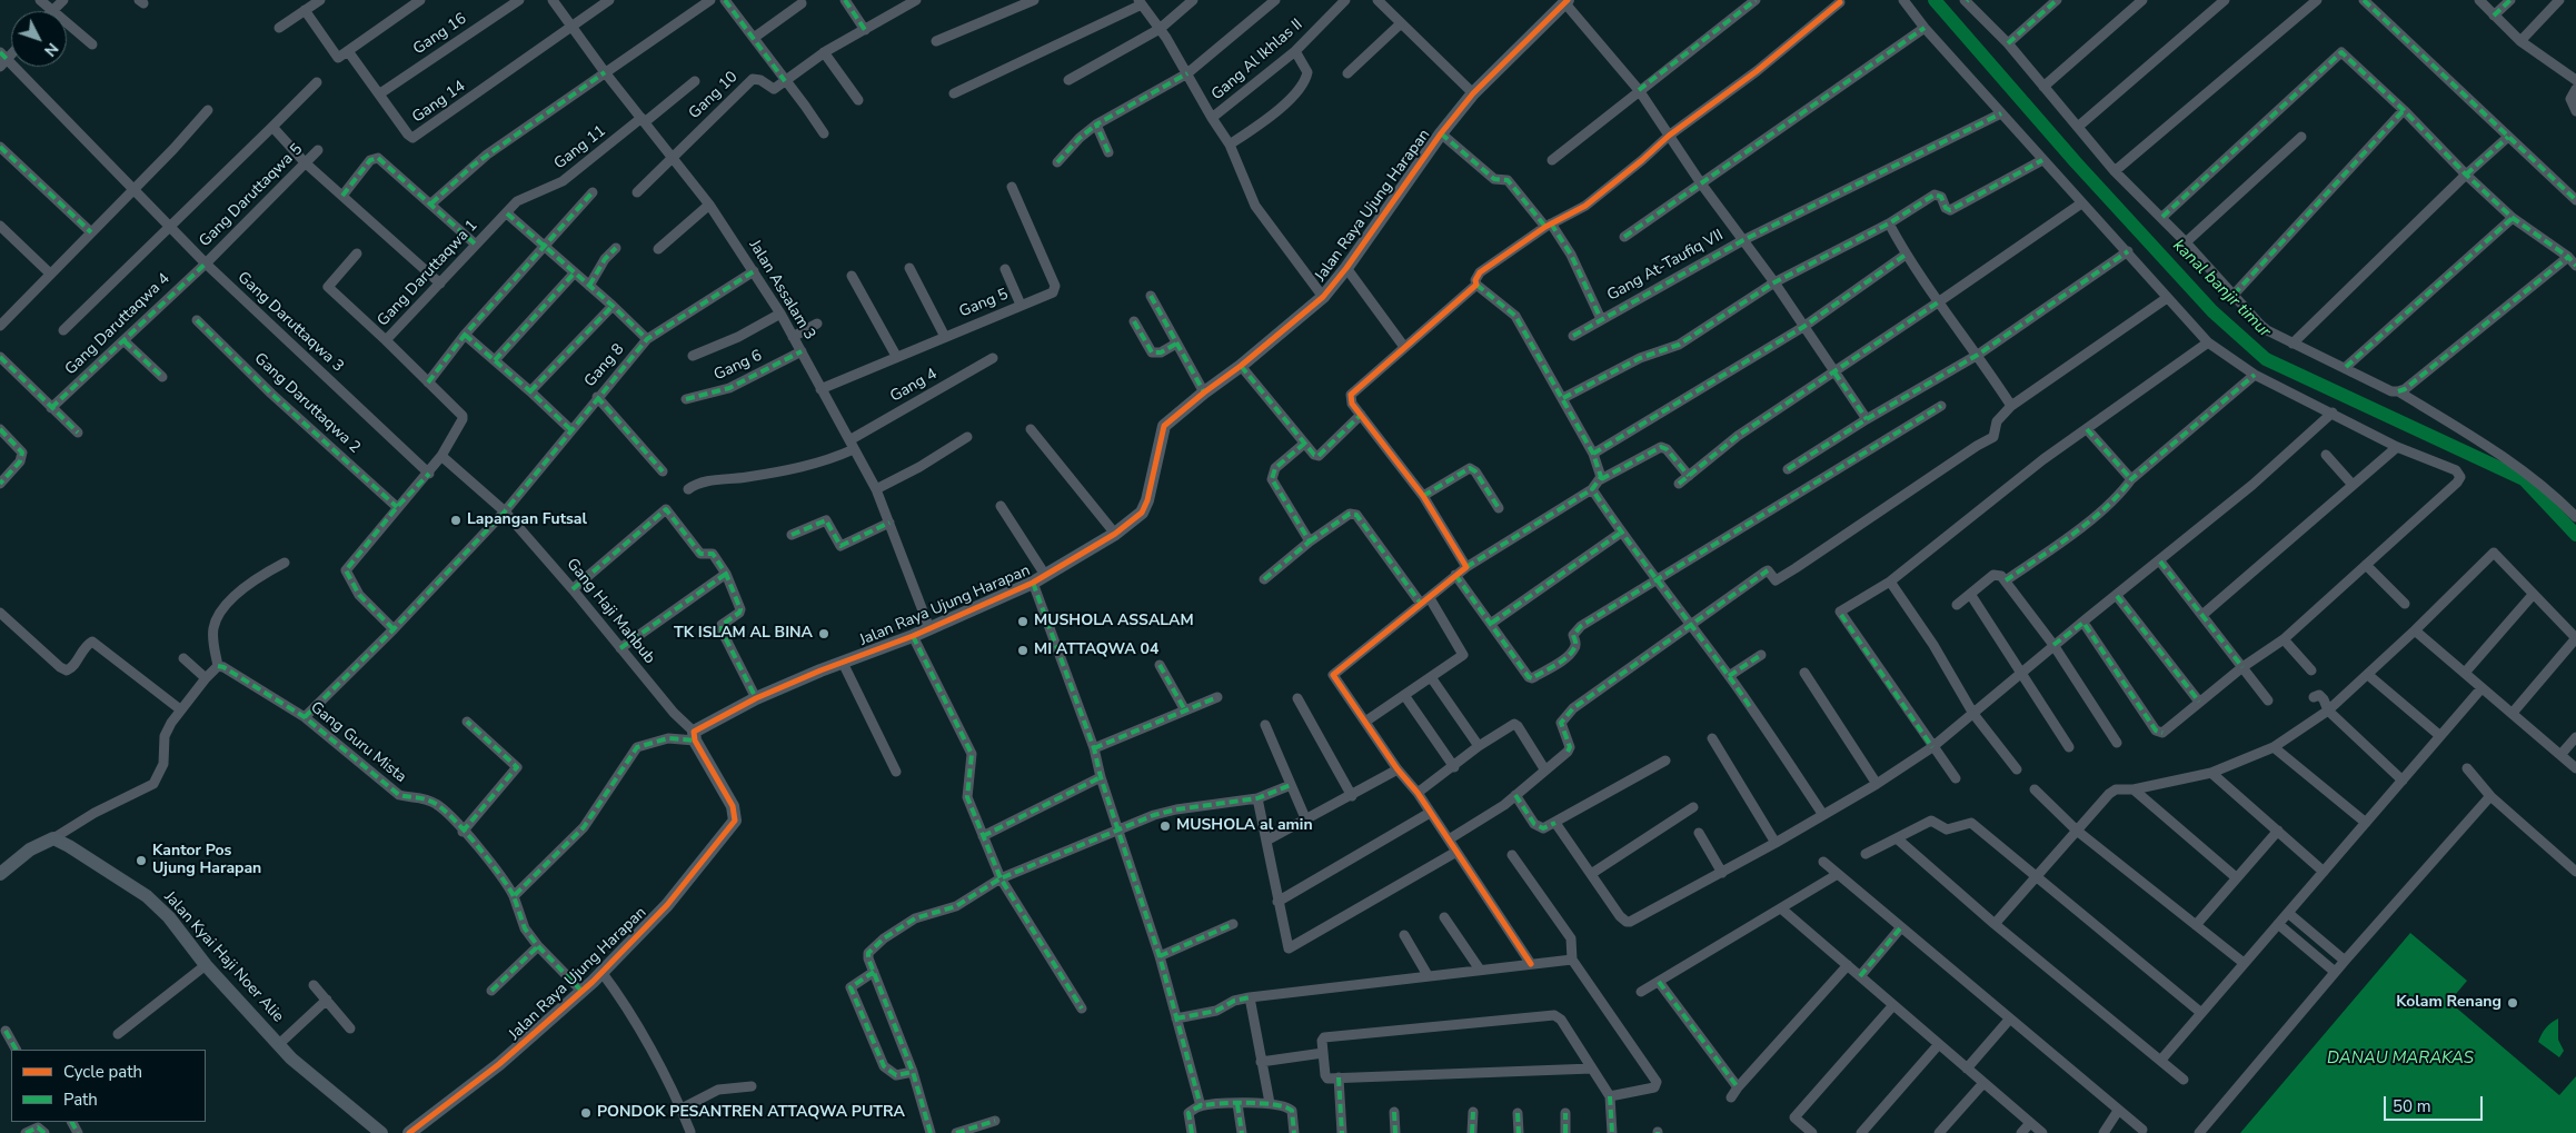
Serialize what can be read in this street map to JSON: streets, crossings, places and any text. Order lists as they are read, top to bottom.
{
  "streets": {
    "street": [
      "Gang 16",
      "Gang Al Ikhlas II",
      "Gang 10",
      "Gang 14",
      "Gang 11",
      "Gang Daruttaqwa 5",
      "Jalan Raya Ujung Harapan",
      "Gang At-Taufiq VII",
      "Gang Daruttaqwa 1",
      "Jalan Assalam 3",
      "Gang 5",
      "Gang Daruttaqwa 3",
      "Gang Daruttaqwa 4",
      "Gang 8",
      "Gang 6",
      "Gang 4",
      "Gang Daruttaqwa 2",
      "Gang Haji Mahbub",
      "Gang Guru Mista",
      "Jalan Kyai Haji Noer Alie"
    ]
  },
  "crossings": [
    ["Gang 16", "Gang 14"],
    ["Gang 10", "Jalan Assalam 3"],
    ["Gang 14", "Jalan Assalam 3"],
    ["Gang 11", "Gang Daruttaqwa 1"],
    ["Gang 11", "Jalan Assalam 3"],
    ["Gang Daruttaqwa 5", "Gang Daruttaqwa 3"],
    ["Gang Daruttaqwa 5", "Gang Daruttaqwa 4"],
    ["Jalan Raya Ujung Harapan", "Jalan Assalam 3"],
    ["Jalan Raya Ujung Harapan", "Gang Haji Mahbub"],
    ["Jalan Raya Ujung Harapan", "Gang Guru Mista"],
    ["Gang Daruttaqwa 1", "Gang Daruttaqwa 3"],
    ["Gang Daruttaqwa 1", "Gang 8"],
    ["Gang Daruttaqwa 1", "Gang Daruttaqwa 2"],
    ["Jalan Assalam 3", "Gang 5"],
    ["Jalan Assalam 3", "Gang 8"],
    ["Jalan Assalam 3", "Gang 6"],
    ["Jalan Assalam 3", "Gang 4"],
    ["Gang Daruttaqwa 3", "Gang Daruttaqwa 4"],
    ["Gang 8", "Gang Haji Mahbub"],
    ["Gang 8", "Gang Guru Mista"]
  ],
  "water": ["kanal banjir timur", "DANAU MARAKAS"],
  "places": [
    "Lapangan Futsal",
    "MUSHOLA ASSALAM",
    "TK ISLAM AL BINA",
    "MI ATTAQWA 04",
    "MUSHOLA al amin",
    "Kantor Pos Ujung Harapan",
    "Kolam Renang",
    "PONDOK PESANTREN ATTAQWA PUTRA"
  ],
  "legend": ["Cycle path", "Path"],
  "scale_bar": "50 m",
  "north": "bottom right"
}
